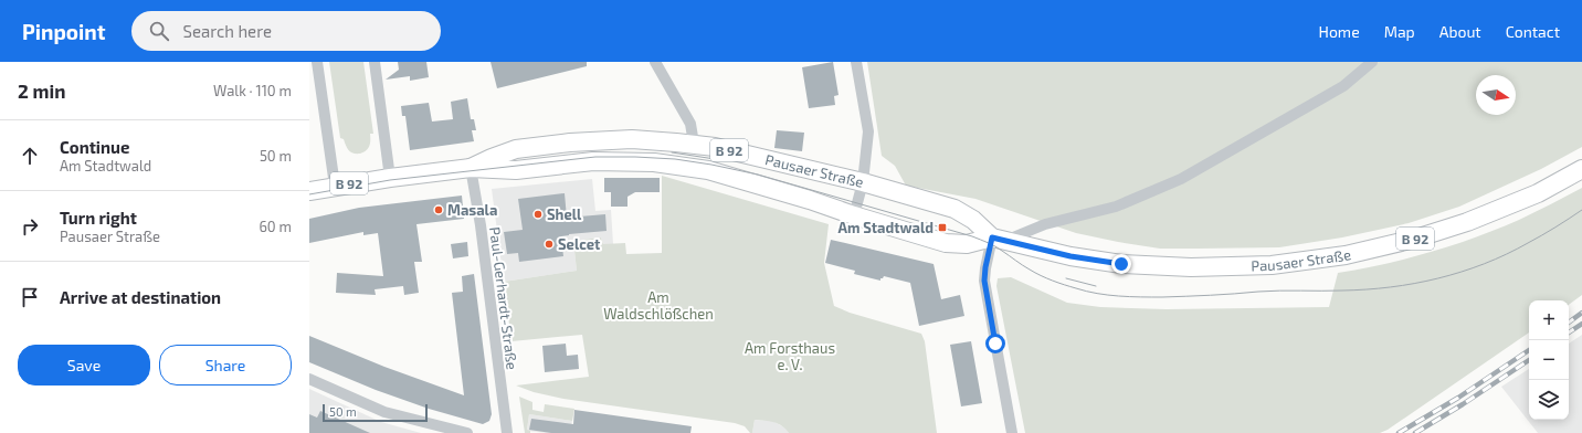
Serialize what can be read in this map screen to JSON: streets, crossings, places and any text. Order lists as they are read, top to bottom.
{
  "streets": {
    "main road": ["B 92", "Pausaer Straße"],
    "street": ["Paul-Gerhardt-Straße"]
  },
  "crossings": [
    ["Pausaer Straße", "Paul-Gerhardt-Straße"]
  ],
  "parks": ["Am Waldschlößchen", "Am Forsthaus e. V."],
  "places": {
    "other": ["Masala", "Shell", "Selcet"],
    "transit": ["Am Stadtwald"]
  },
  "scale_bar": "50 m",
  "north": "right",
  "page": {
    "header": "Pinpoint",
    "search": "Search here",
    "nav": [
      "Home",
      "Map",
      "About",
      "Contact"
    ],
    "heading": ["2 min", "Walk · 110 m"],
    "list": [
      ["Continue", "Am Stadtwald", "50 m"],
      ["Turn right", "Pausaer Straße", "60 m"],
      "Arrive at destination"
    ],
    "map_buttons": ["+", "−"],
    "buttons": ["Save", "Share"],
    "scale": "50 m"
  }
}
